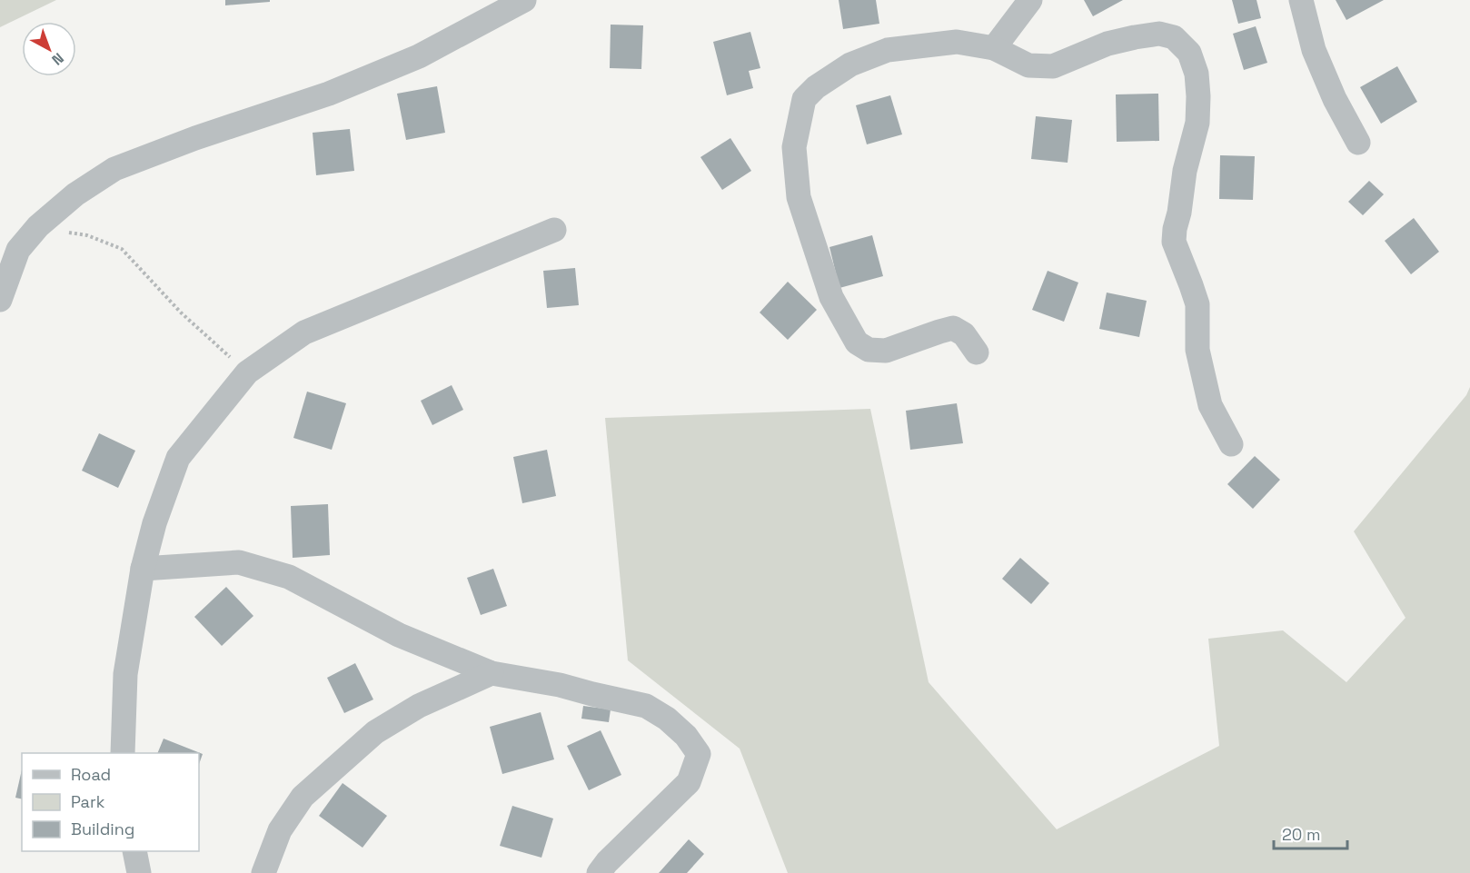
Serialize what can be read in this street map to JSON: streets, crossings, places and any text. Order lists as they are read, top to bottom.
{
  "legend": ["Road", "Park", "Building"],
  "scale_bar": "20 m",
  "north": "bottom right"
}
